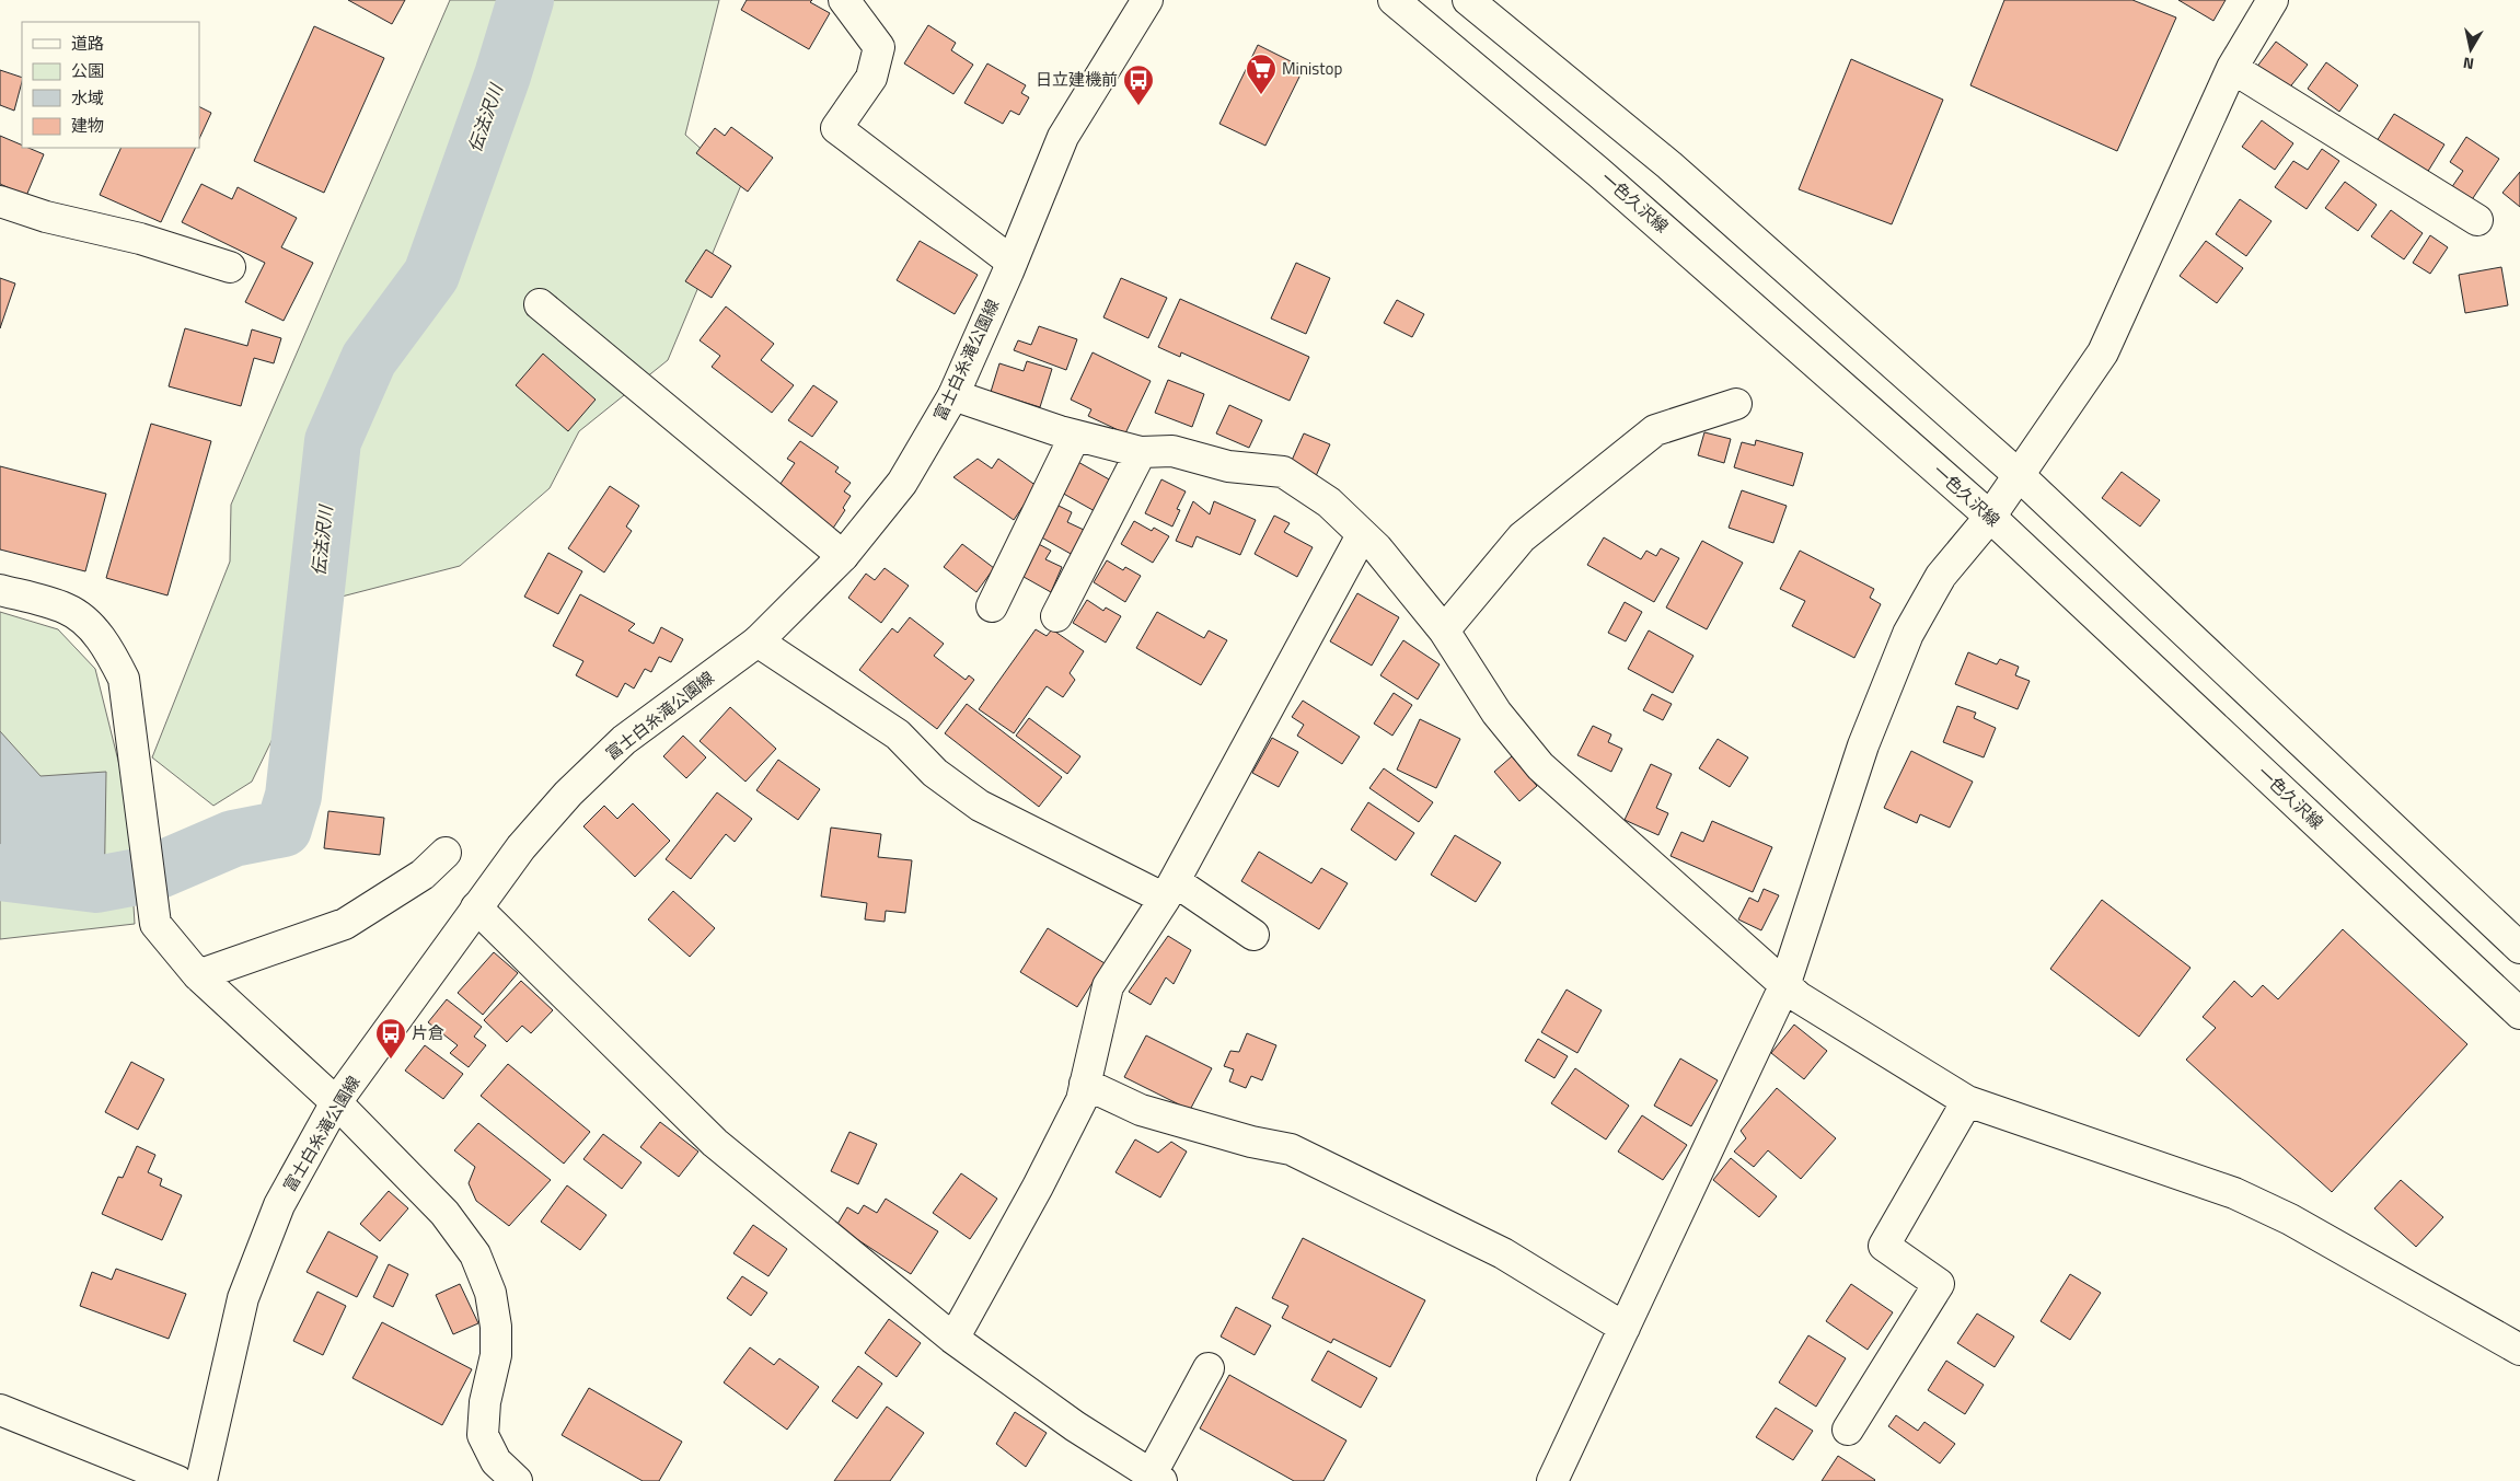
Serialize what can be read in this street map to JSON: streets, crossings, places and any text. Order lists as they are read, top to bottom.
{
  "streets": {
    "main road": ["一色久沢線", "富士白糸滝公園線"]
  },
  "water": ["伝法沢川"],
  "places": {
    "supermarket": ["Ministop"],
    "bus stop": ["日立建機前", "片倉"]
  },
  "legend": [
    "道路",
    "公園",
    "水域",
    "建物"
  ],
  "north": "bottom"
}
